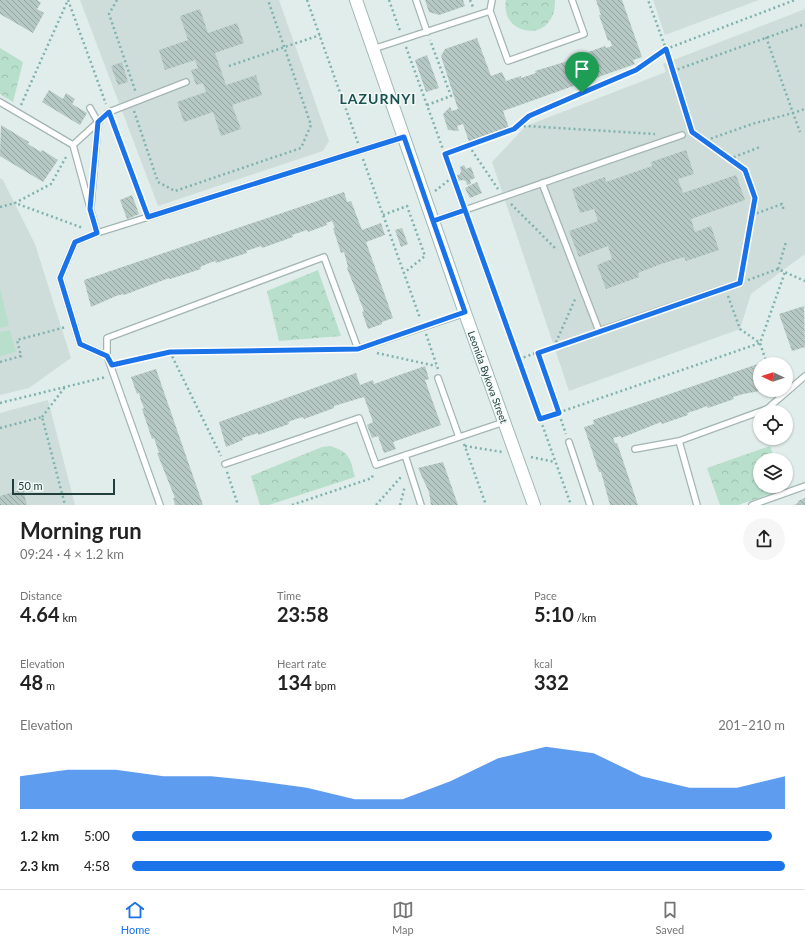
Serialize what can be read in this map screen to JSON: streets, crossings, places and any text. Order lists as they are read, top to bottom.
{
  "streets": {
    "street": ["Leonida Bykova Street"]
  },
  "districts": ["LAZURNYI"],
  "scale_bar": "50 m",
  "north": "left",
  "page": {
    "scale": "50 m",
    "heading": ["Morning run", "09:24 · 4 × 1.2 km"],
    "stats": [
      ["Distance", "4.64 km"],
      ["Time", "23:58"],
      ["Pace", "5:10 /km"],
      ["Elevation", "48 m"],
      ["Heart rate", "134 bpm"],
      ["kcal", "332"]
    ],
    "chart": ["Elevation", "201–210 m"],
    "list": [
      {
        "name": "1.2 km",
        "note": "5:00"
      },
      {
        "name": "2.3 km",
        "note": "4:58"
      }
    ],
    "tabs": ["Home", "Map", "Saved"]
  }
}
